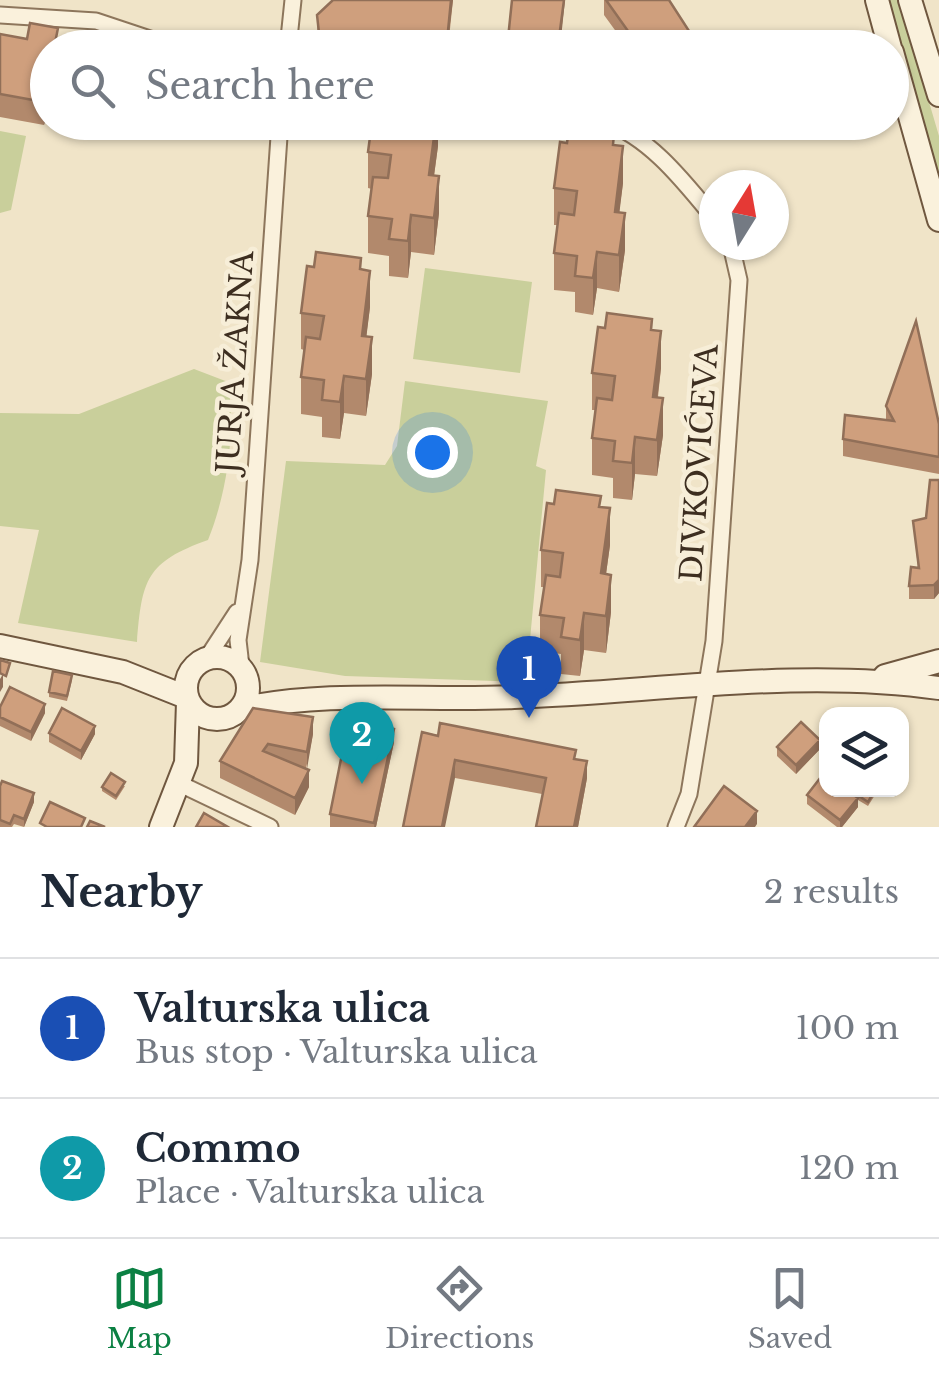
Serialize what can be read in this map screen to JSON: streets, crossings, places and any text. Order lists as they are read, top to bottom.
{
  "streets": {
    "street": ["JURJA ŽAKNA", "DIVKOVIĆEVA"]
  },
  "north": "top",
  "page": {
    "search": "Search here",
    "pins": ["1", "2"],
    "heading": ["Nearby", "2 results"],
    "list": [
      {
        "mark": "1",
        "name": "Valturska ulica",
        "note": "Bus stop · Valturska ulica",
        "value": "100 m"
      },
      {
        "mark": "2",
        "name": "Commo",
        "note": "Place · Valturska ulica",
        "value": "120 m"
      }
    ],
    "nav": ["Map", "Directions", "Saved"]
  }
}
